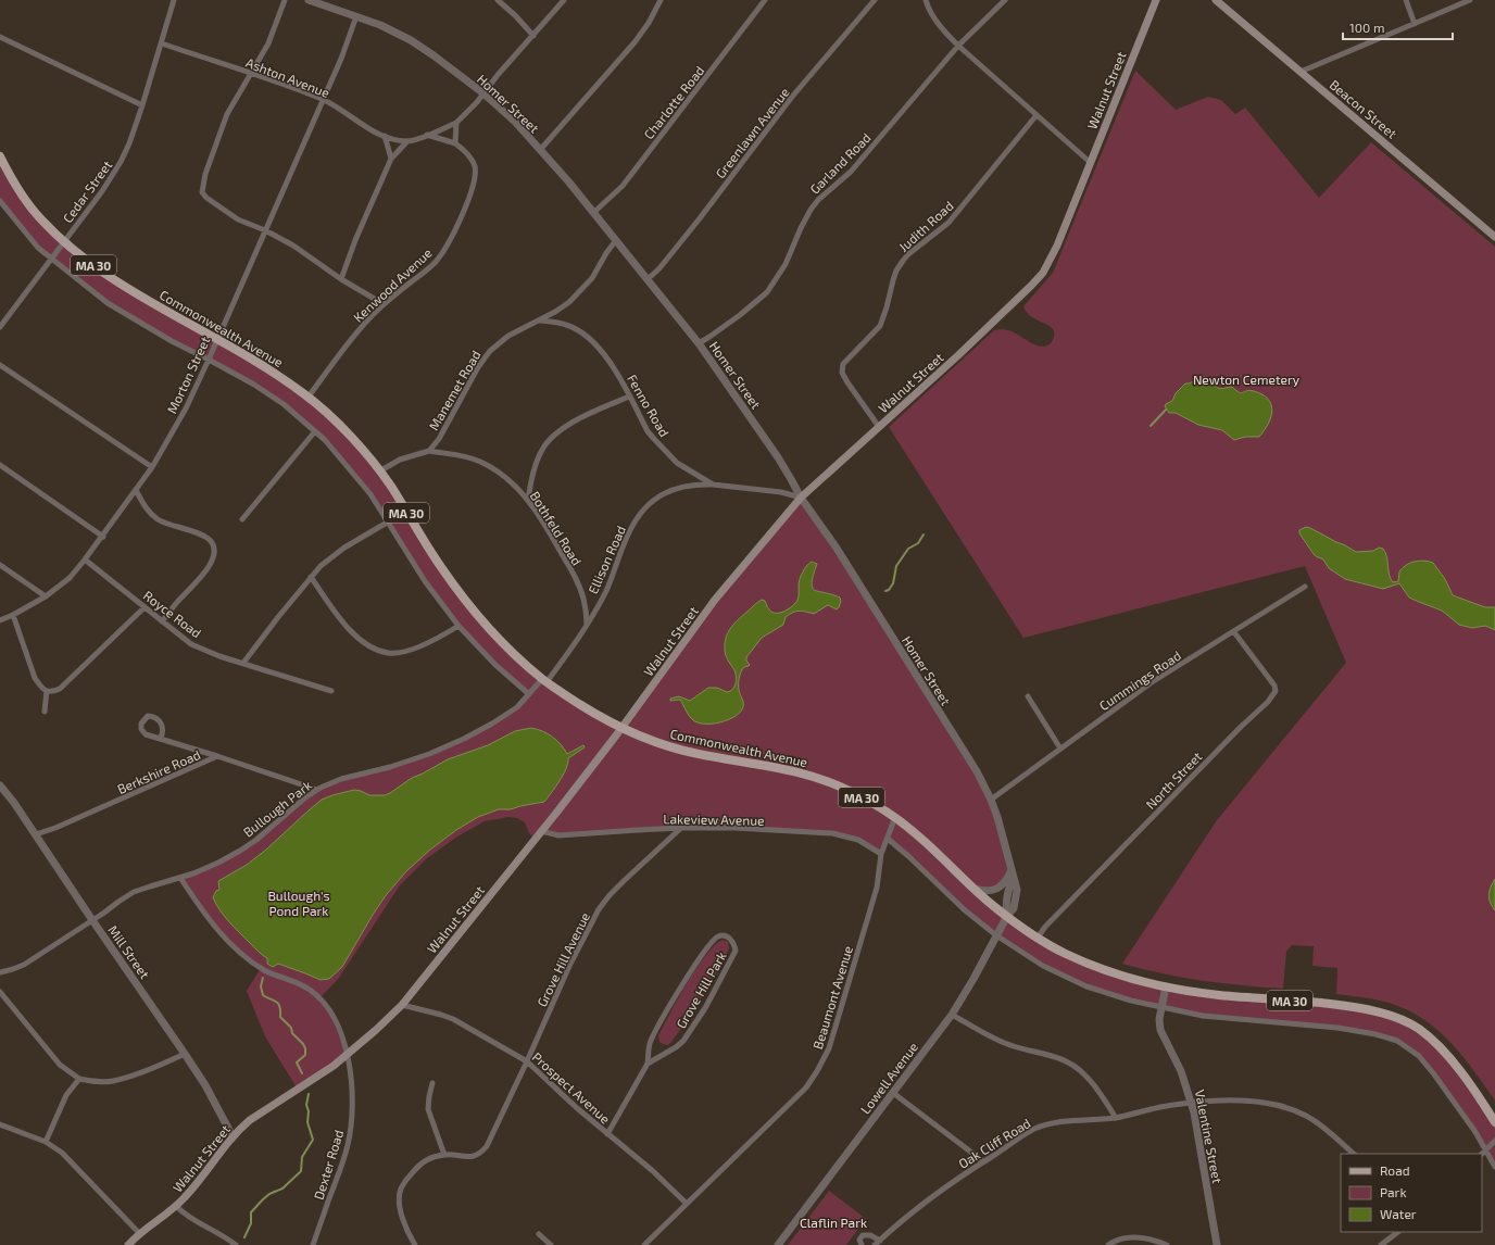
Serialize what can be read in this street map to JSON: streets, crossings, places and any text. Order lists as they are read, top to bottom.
{
  "streets": {
    "main road": [
      "Walnut Street",
      "Beacon Street",
      "MA 30",
      "Commonwealth Avenue"
    ],
    "street": [
      "Ashton Avenue",
      "Charlotte Road",
      "Homer Street",
      "Greenlawn Avenue",
      "Garland Road",
      "Cedar Street",
      "Judith Road",
      "Kenwood Avenue",
      "Morton Street",
      "Manemet Road",
      "Fenno Road",
      "Bothfeld Road",
      "Ellison Road",
      "Royce Road",
      "Cummings Road",
      "Berkshire Road",
      "North Street",
      "Bullough Park",
      "Lakeview Avenue",
      "Mill Street",
      "Grove Hill Avenue",
      "Grove Hill Park",
      "Beaumont Avenue",
      "Lowell Avenue",
      "Prospect Avenue",
      "Valentine Street",
      "Oak Cliff Road",
      "Dexter Road"
    ]
  },
  "crossings": [
    ["Ashton Avenue", "Cedar Street"],
    ["Ashton Avenue", "Morton Street"],
    ["Walnut Street", "Homer Street"],
    ["Walnut Street", "Judith Road"],
    ["Walnut Street", "Commonwealth Avenue"],
    ["Walnut Street", "Fenno Road"],
    ["Walnut Street", "Lakeview Avenue"],
    ["Walnut Street", "Mill Street"],
    ["Walnut Street", "Prospect Avenue"],
    ["Walnut Street", "Dexter Road"],
    ["Charlotte Road", "Homer Street"],
    ["Homer Street", "Greenlawn Avenue"],
    ["Homer Street", "Garland Road"],
    ["Homer Street", "Commonwealth Avenue"],
    ["Homer Street", "Morton Street"],
    ["Homer Street", "Manemet Road"],
    ["Homer Street", "Fenno Road"],
    ["Homer Street", "Cummings Road"],
    ["Homer Street", "Lowell Avenue"],
    ["Cedar Street", "Commonwealth Avenue"],
    ["Kenwood Avenue", "Commonwealth Avenue"],
    ["Commonwealth Avenue", "Morton Street"],
    ["Commonwealth Avenue", "Ellison Road"],
    ["Commonwealth Avenue", "North Street"],
    ["Commonwealth Avenue", "Bullough Park"],
    ["Commonwealth Avenue", "Beaumont Avenue"],
    ["Commonwealth Avenue", "Lowell Avenue"],
    ["Commonwealth Avenue", "Valentine Street"],
    ["Morton Street", "Royce Road"],
    ["Manemet Road", "Fenno Road"],
    ["Manemet Road", "Bothfeld Road"],
    ["Fenno Road", "Ellison Road"],
    ["Bothfeld Road", "Ellison Road"],
    ["Ellison Road", "Bullough Park"],
    ["Cummings Road", "North Street"],
    ["Berkshire Road", "Bullough Park"],
    ["Berkshire Road", "Mill Street"],
    ["Bullough Park", "Mill Street"],
    ["Bullough Park", "Dexter Road"],
    ["Lakeview Avenue", "Grove Hill Avenue"],
    ["Lakeview Avenue", "Beaumont Avenue"],
    ["Grove Hill Avenue", "Prospect Avenue"],
    ["Grove Hill Park", "Prospect Avenue"],
    ["Beaumont Avenue", "Prospect Avenue"],
    ["Valentine Street", "Oak Cliff Road"]
  ],
  "parks": ["Newton Cemetery", "Bullough's Pond Park", "Claflin Park"],
  "legend": ["Road", "Park", "Water"],
  "scale_bar": "100 m"
}
